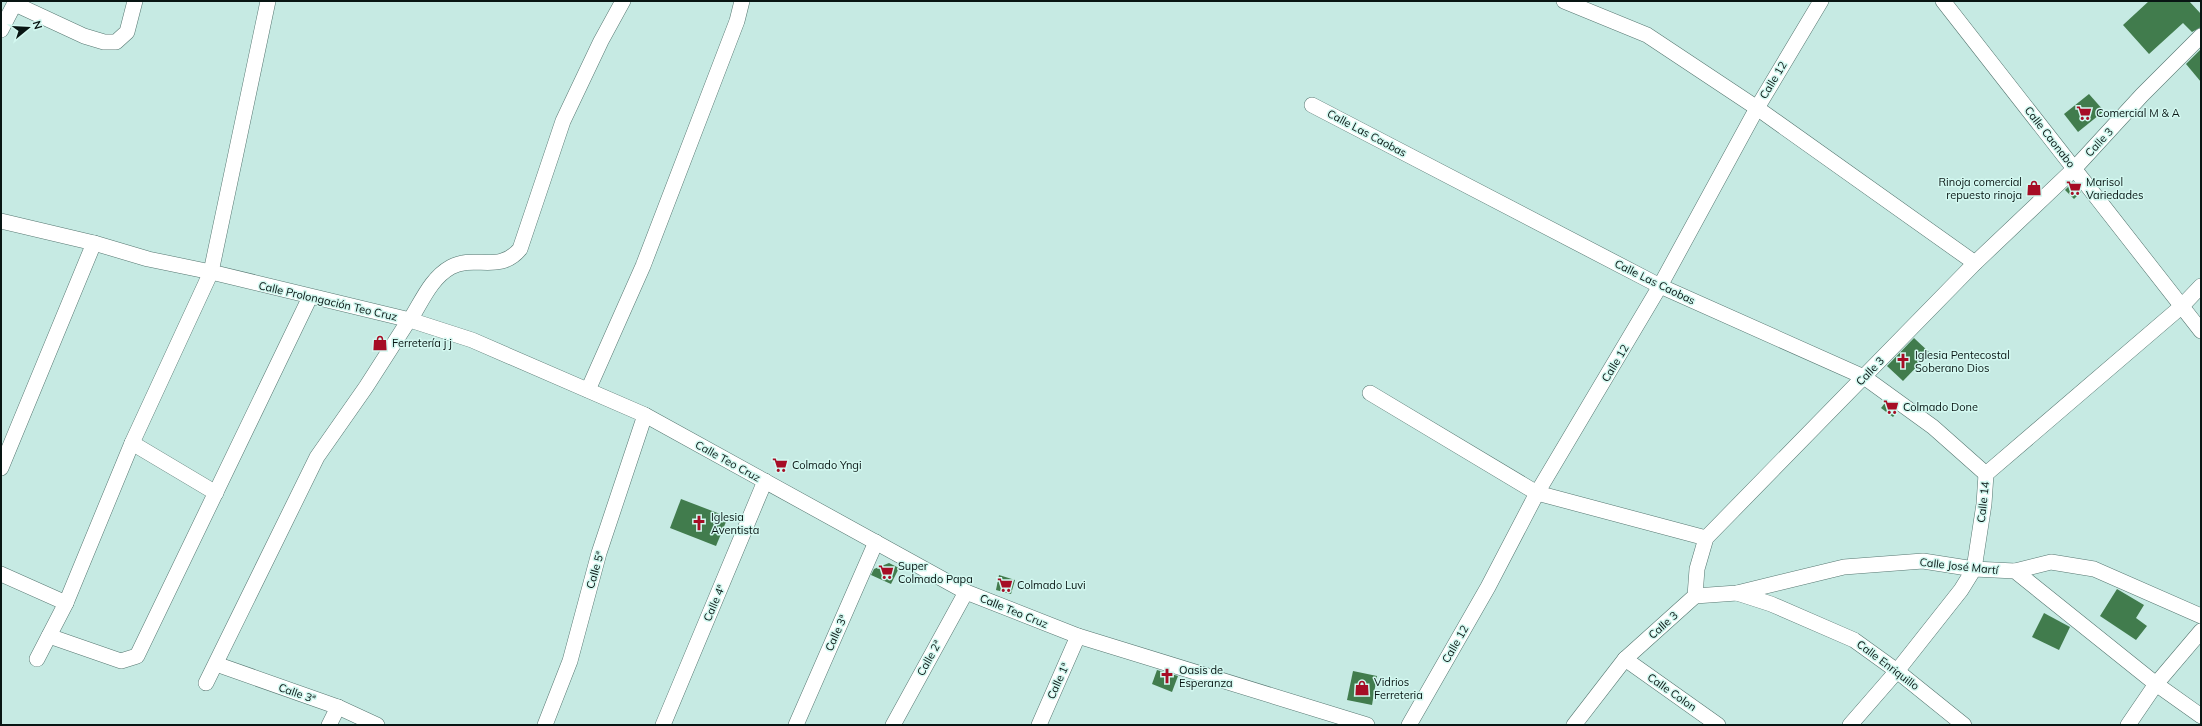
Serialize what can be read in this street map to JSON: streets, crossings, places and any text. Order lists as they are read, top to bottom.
{
  "streets": {
    "street": [
      "Calle 12",
      "Calle Las Caobas",
      "Calle Caonabo",
      "Calle 3",
      "Calle Prolongación Teo Cruz",
      "Calle Teo Cruz",
      "Calle 14",
      "Calle José Martí",
      "Calle 5ª",
      "Calle 4ª",
      "Calle 3ª",
      "Calle 2ª",
      "Calle Enriquillo",
      "Calle 1ª",
      "Calle Colon"
    ]
  },
  "crossings": [
    ["Calle 12", "Calle Las Caobas"],
    ["Calle Las Caobas", "Calle 3"],
    ["Calle Las Caobas", "Calle 14"],
    ["Calle Caonabo", "Calle 3"],
    ["Calle Caonabo", "Calle 14"],
    ["Calle 3", "Calle José Martí"],
    ["Calle 3", "Calle Colon"],
    ["Calle Prolongación Teo Cruz", "Calle Teo Cruz"],
    ["Calle Prolongación Teo Cruz", "Calle 5ª"],
    ["Calle Teo Cruz", "Calle 5ª"],
    ["Calle Teo Cruz", "Calle 4ª"],
    ["Calle Teo Cruz", "Calle 3ª"],
    ["Calle Teo Cruz", "Calle 2ª"],
    ["Calle Teo Cruz", "Calle 1ª"],
    ["Calle 14", "Calle José Martí"],
    ["Calle 14", "Calle Enriquillo"],
    ["Calle José Martí", "Calle Enriquillo"]
  ],
  "places": {
    "supermarket": [
      "Comercial M & A",
      "Marisol Variedades",
      "Colmado Done",
      "Colmado Yngi",
      "Super Colmado Papa",
      "Colmado Luvi"
    ],
    "shop": ["Rinoja comercial repuesto rinoja", "Ferretería j j", "Vidrios Ferreteria"],
    "church": ["Iglesia Pentecostal Soberano Dios", "Iglesia Aventista", "Oasis de Esperanza"]
  },
  "north": "right"
}
